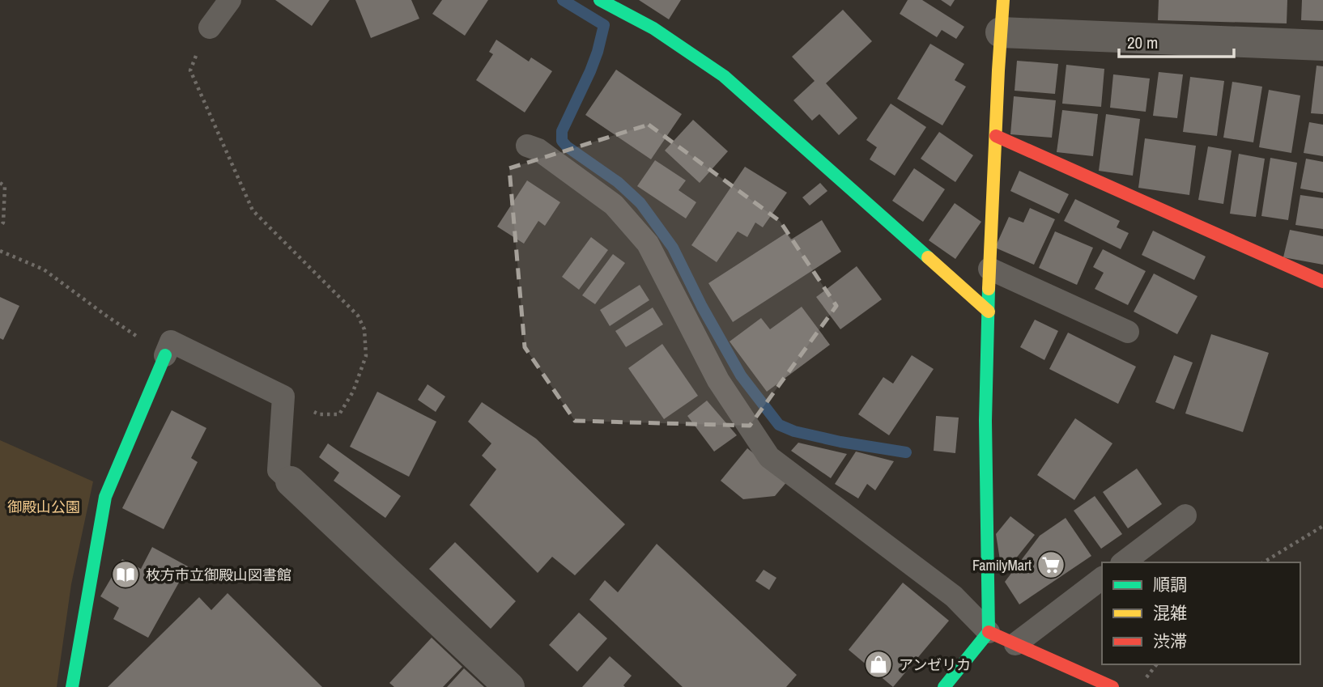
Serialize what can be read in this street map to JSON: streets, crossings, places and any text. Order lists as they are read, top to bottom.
{
  "parks": ["御殿山公園"],
  "places": {
    "supermarket": ["FamilyMart"],
    "library": ["枚方市立御殿山図書館"],
    "shop": ["アンゼリカ"]
  },
  "legend": ["順調", "混雑", "渋滞"],
  "scale_bar": "20 m"
}
